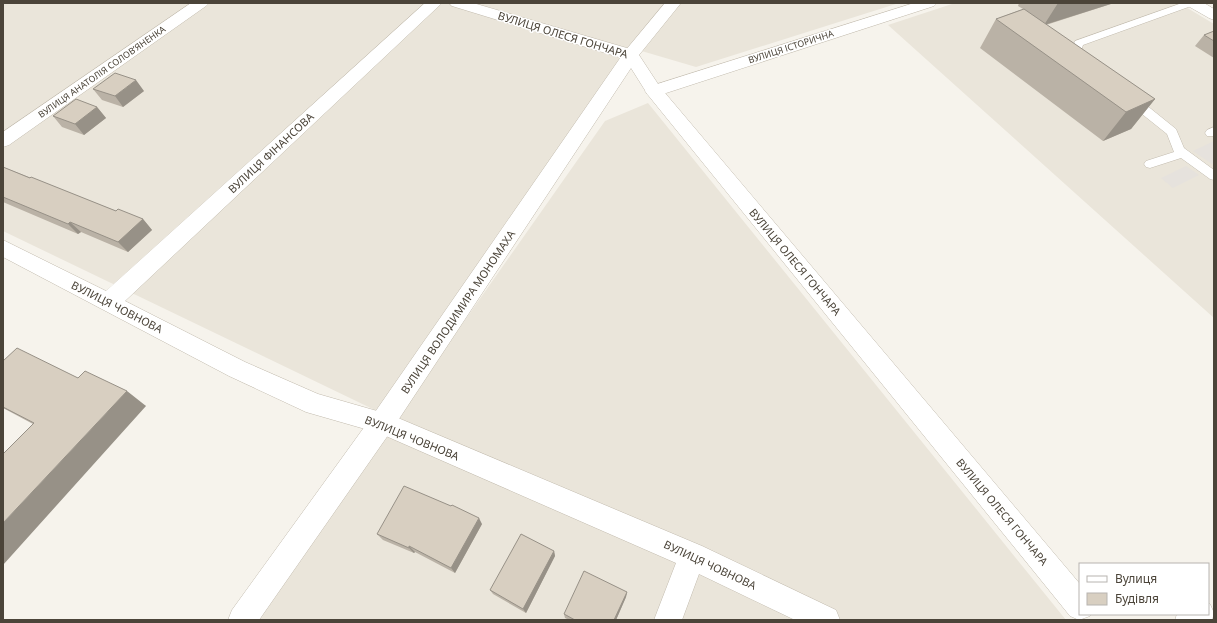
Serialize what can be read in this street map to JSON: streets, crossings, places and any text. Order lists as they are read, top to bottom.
{
  "streets": {
    "street": [
      "ВУЛИЦЯ ОЛЕСЯ ГОНЧАРА",
      "ВУЛИЦЯ ІСТОРИЧНА",
      "ВУЛИЦЯ АНАТОЛІЯ СОЛОВ’ЯНЕНКА",
      "ВУЛИЦЯ ФІНАНСОВА",
      "ВУЛИЦЯ ЧОВНОВА",
      "ВУЛИЦЯ ВОЛОДИМИРА МОНОМАХА"
    ]
  },
  "crossings": [
    ["ВУЛИЦЯ ОЛЕСЯ ГОНЧАРА", "ВУЛИЦЯ ІСТОРИЧНА"],
    ["ВУЛИЦЯ ОЛЕСЯ ГОНЧАРА", "ВУЛИЦЯ ВОЛОДИМИРА МОНОМАХА"],
    ["ВУЛИЦЯ ФІНАНСОВА", "ВУЛИЦЯ ЧОВНОВА"],
    ["ВУЛИЦЯ ЧОВНОВА", "ВУЛИЦЯ ВОЛОДИМИРА МОНОМАХА"]
  ],
  "legend": ["Вулиця", "Будівля"]
}
